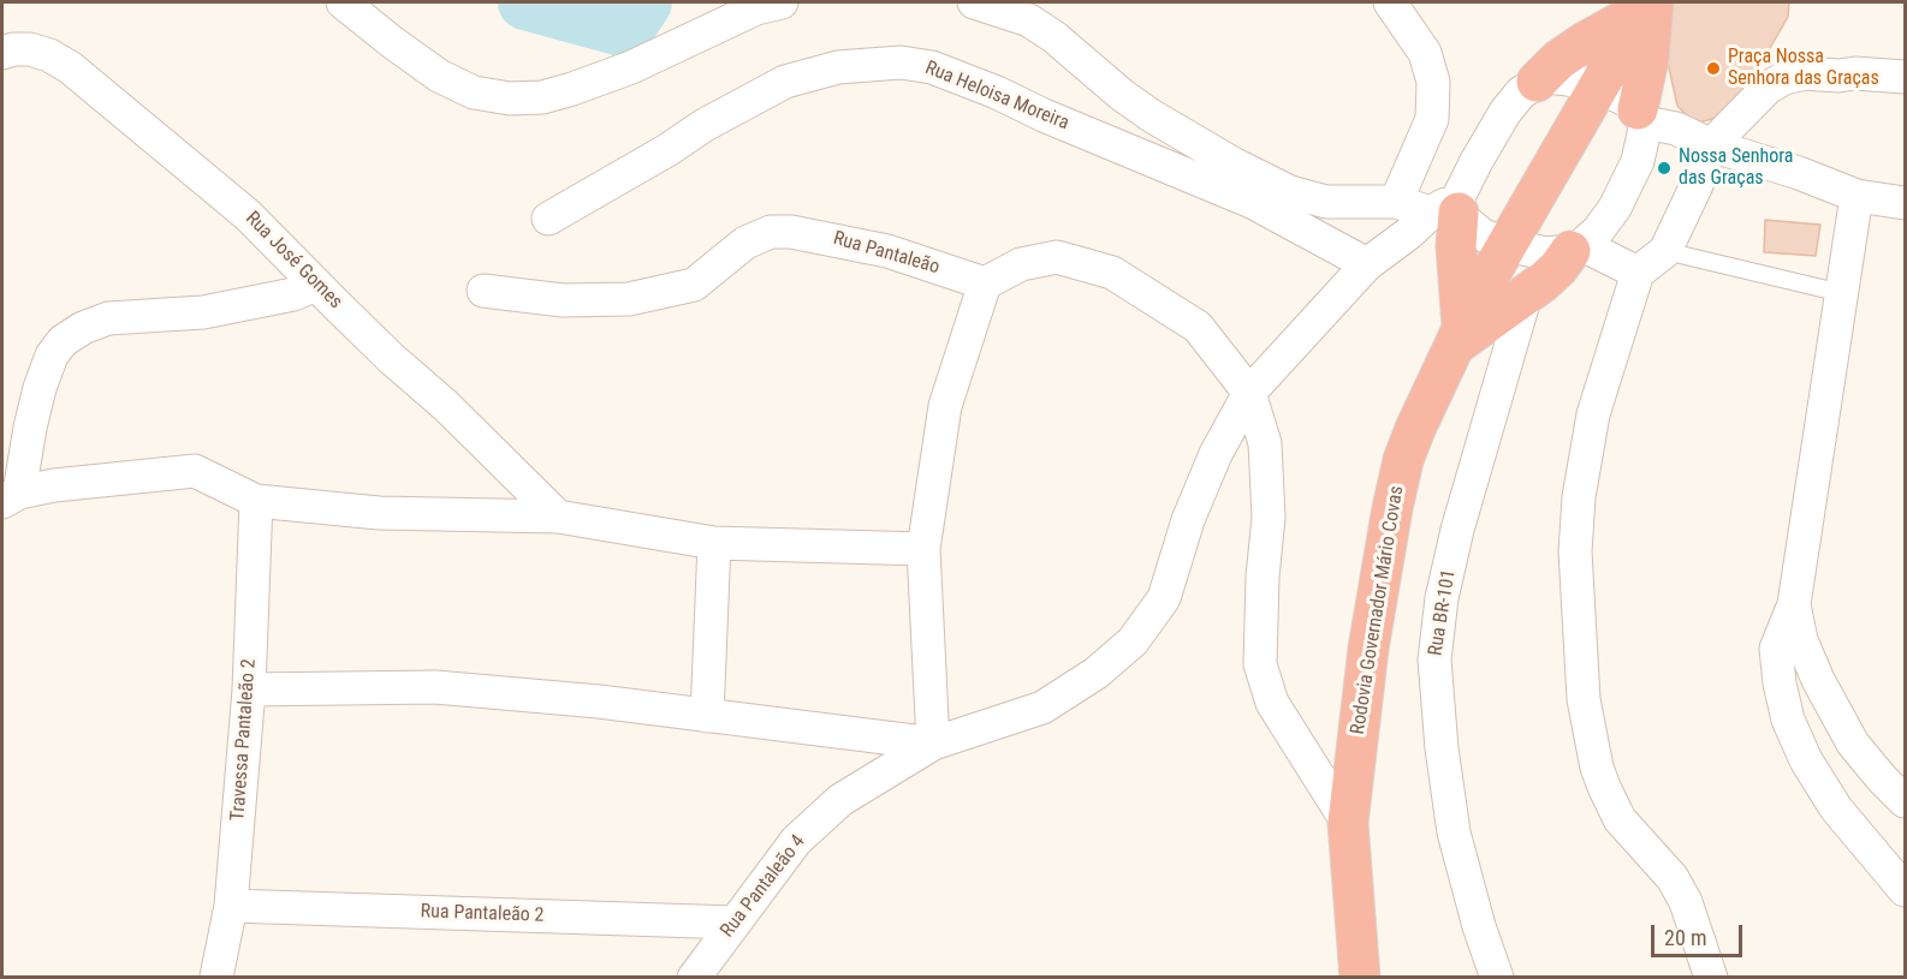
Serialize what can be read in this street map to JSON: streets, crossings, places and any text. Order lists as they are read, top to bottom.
{
  "streets": {
    "highway": ["Rodovia Governador Mário Covas"],
    "street": [
      "Rua Heloisa Moreira",
      "Rua Pantaleão",
      "Rua José Gomes",
      "Rua BR-101",
      "Travessa Pantaleão 2",
      "Rua Pantaleão 4",
      "Rua Pantaleão 2"
    ]
  },
  "crossings": [
    ["Travessa Pantaleão 2", "Rua Pantaleão 2"],
    ["Rua Pantaleão 4", "Rua Pantaleão 2"]
  ],
  "places": ["Praça Nossa Senhora das Graças", "Nossa Senhora das Graças"],
  "scale_bar": "20 m"
}
